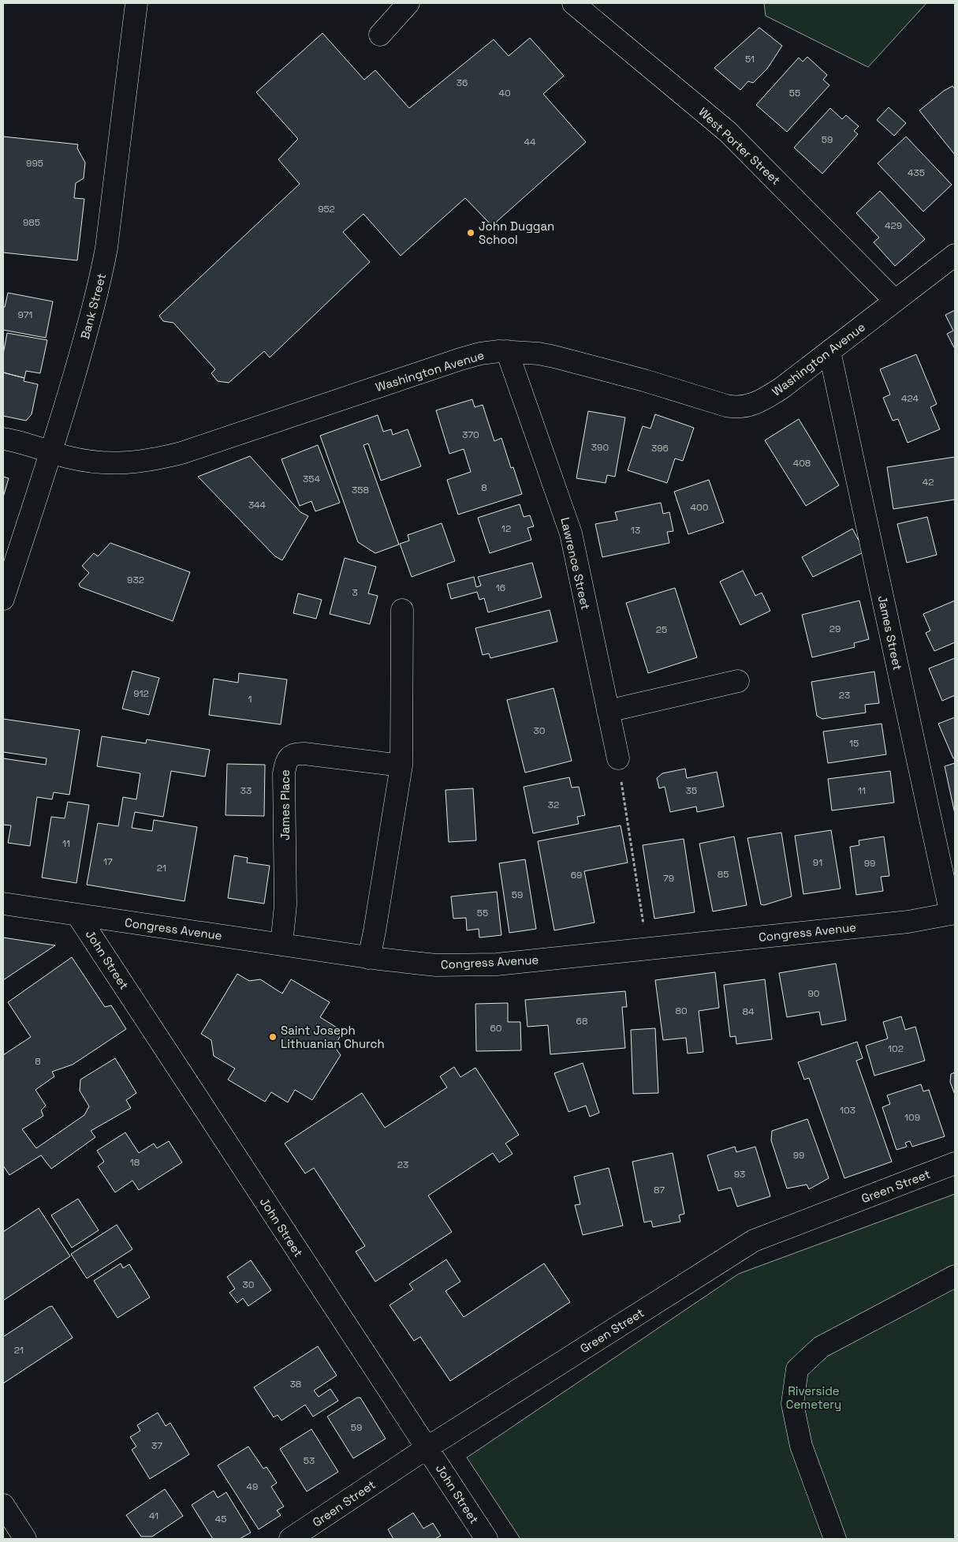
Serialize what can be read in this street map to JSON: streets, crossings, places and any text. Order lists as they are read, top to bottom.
{
  "streets": {
    "street": [
      "West Porter Street",
      "Bank Street",
      "Washington Avenue",
      "Lawrence Street",
      "James Street",
      "James Place",
      "Congress Avenue",
      "John Street",
      "Green Street"
    ]
  },
  "crossings": [
    ["West Porter Street", "Washington Avenue"],
    ["Bank Street", "Washington Avenue"],
    ["Washington Avenue", "Lawrence Street"],
    ["Washington Avenue", "James Street"],
    ["James Street", "Congress Avenue"],
    ["James Place", "Congress Avenue"],
    ["Congress Avenue", "John Street"],
    ["John Street", "Green Street"]
  ],
  "parks": ["Riverside Cemetery"],
  "places": ["John Duggan School", "Saint Joseph Lithuanian Church"],
  "house_numbers": [
    "51",
    "36",
    "40",
    "55",
    "59",
    "44",
    "995",
    "435",
    "952",
    "985",
    "429",
    "971",
    "424",
    "370",
    "390",
    "396",
    "408",
    "354",
    "42",
    "8",
    "358",
    "344",
    "400",
    "12",
    "13",
    "932",
    "16",
    "3",
    "29",
    "25",
    "912",
    "23",
    "1",
    "30",
    "15",
    "33",
    "35",
    "11",
    "32",
    "11",
    "17",
    "91",
    "99",
    "21",
    "85",
    "69",
    "79",
    "59",
    "55",
    "90",
    "80",
    "84",
    "68",
    "60",
    "102",
    "8",
    "103",
    "109",
    "99",
    "18",
    "23",
    "93",
    "87",
    "30",
    "21",
    "38",
    "59",
    "37",
    "53",
    "49",
    "41",
    "45"
  ]
}
